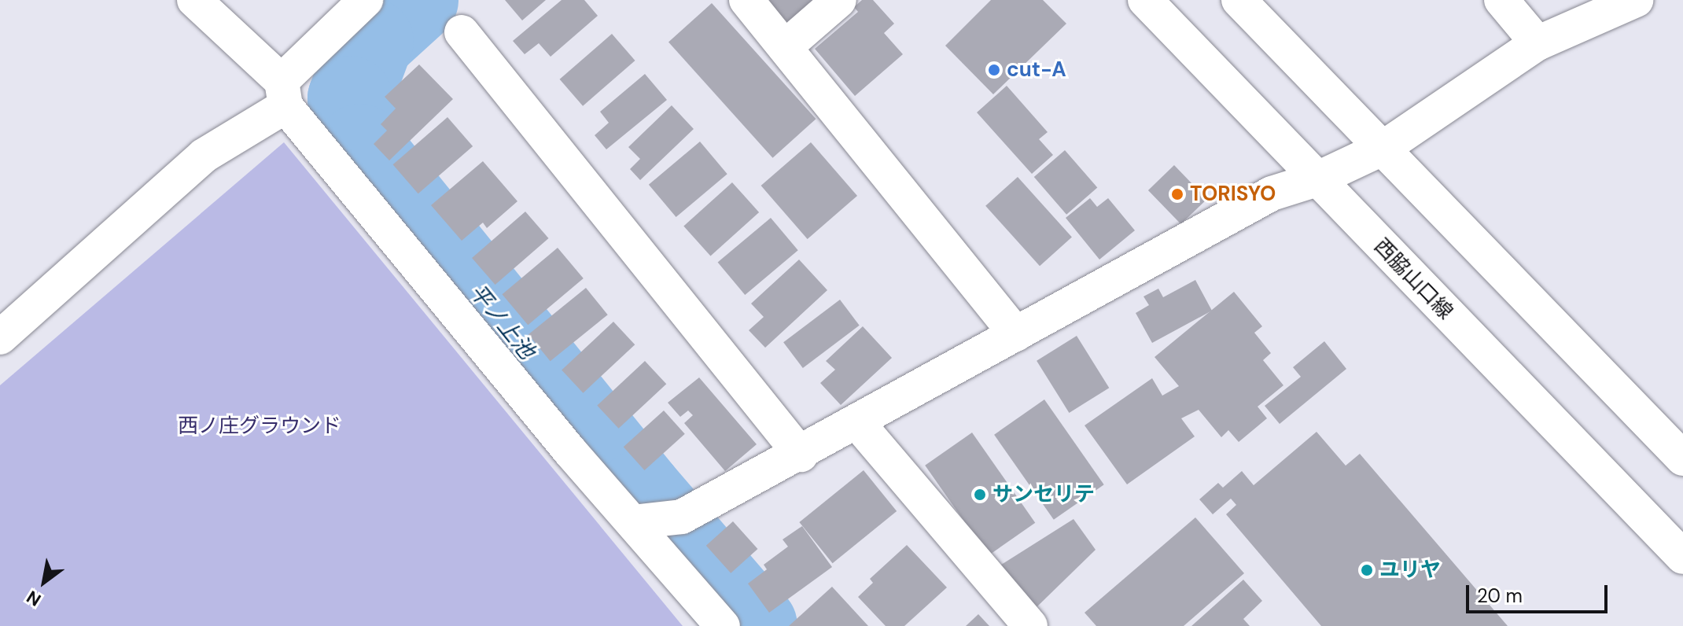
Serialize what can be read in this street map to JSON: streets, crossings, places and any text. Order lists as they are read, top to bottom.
{
  "streets": {
    "street": ["西脇山口線"]
  },
  "water": ["平ノ上池"],
  "parks": ["西ノ庄グラウンド"],
  "places": [
    "cut-A",
    "TORISYO",
    "サンセリテ",
    "ユリヤ"
  ],
  "scale_bar": "20 m",
  "north": "bottom left"
}
